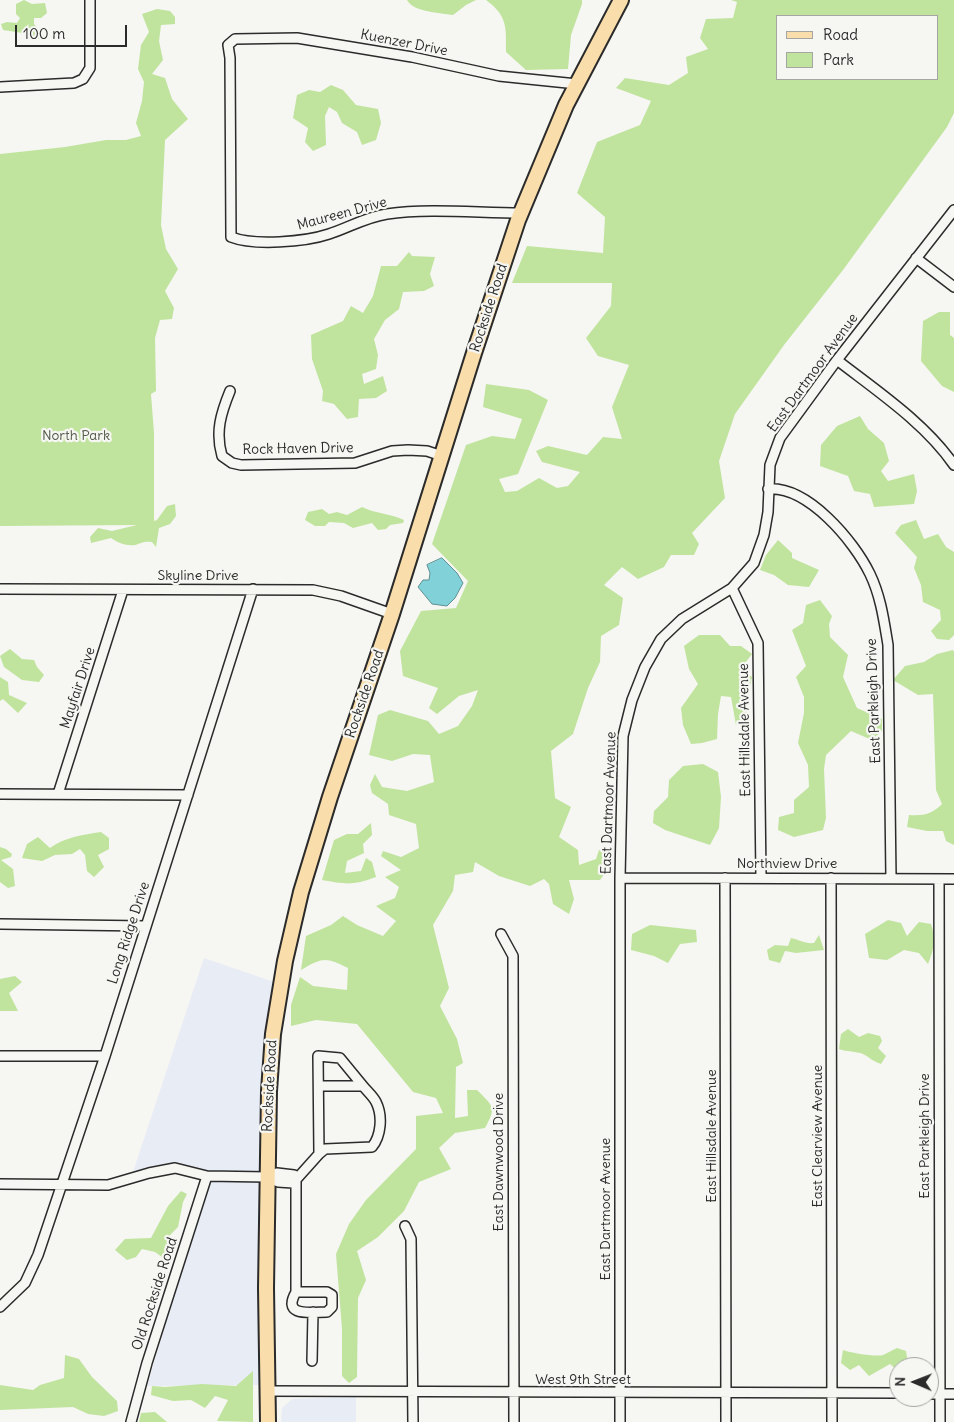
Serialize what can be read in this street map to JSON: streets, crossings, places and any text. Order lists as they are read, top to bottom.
{
  "streets": {
    "main road": ["Rockside Road"],
    "street": [
      "Kuenzer Drive",
      "Maureen Drive",
      "East Dartmoor Avenue",
      "Rock Haven Drive",
      "Skyline Drive",
      "Mayfair Drive",
      "East Parkleigh Drive",
      "East Hillsdale Avenue",
      "Northview Drive",
      "Long Ridge Drive",
      "East Clearview Avenue",
      "East Dawnwood Drive",
      "Old Rockside Road",
      "West 9th Street"
    ]
  },
  "crossings": [
    ["Kuenzer Drive", "Maureen Drive"],
    ["Kuenzer Drive", "Rockside Road"],
    ["Maureen Drive", "Rockside Road"],
    ["Rockside Road", "Rock Haven Drive"],
    ["Rockside Road", "Skyline Drive"],
    ["Rockside Road", "West 9th Street"],
    ["East Dartmoor Avenue", "East Parkleigh Drive"],
    ["East Dartmoor Avenue", "East Hillsdale Avenue"],
    ["East Dartmoor Avenue", "Northview Drive"],
    ["East Dartmoor Avenue", "West 9th Street"],
    ["Skyline Drive", "Mayfair Drive"],
    ["Skyline Drive", "Long Ridge Drive"],
    ["East Parkleigh Drive", "Northview Drive"],
    ["East Hillsdale Avenue", "Northview Drive"],
    ["East Hillsdale Avenue", "West 9th Street"],
    ["Northview Drive", "East Clearview Avenue"],
    ["East Clearview Avenue", "West 9th Street"],
    ["East Dawnwood Drive", "West 9th Street"]
  ],
  "parks": ["North Park"],
  "legend": ["Road", "Park"],
  "scale_bar": "100 m",
  "north": "left"
}
